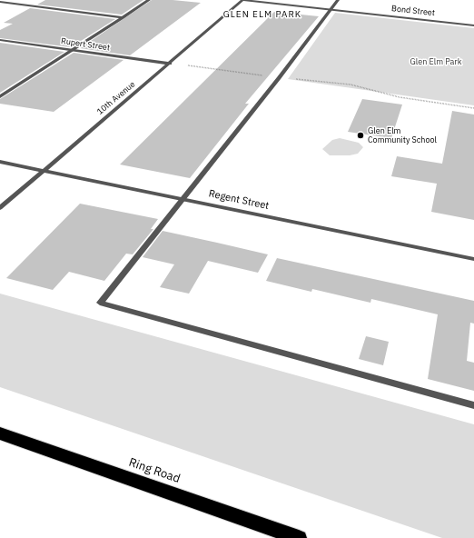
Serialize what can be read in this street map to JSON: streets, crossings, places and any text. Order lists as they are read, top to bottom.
{
  "streets": {
    "highway": ["Ring Road"],
    "street": [
      "Bond Street",
      "Rupert Street",
      "10th Avenue",
      "Regent Street"
    ]
  },
  "crossings": [
    ["Bond Street", "10th Avenue"],
    ["Rupert Street", "10th Avenue"],
    ["10th Avenue", "Regent Street"]
  ],
  "districts": ["GLEN ELM PARK"],
  "parks": ["Glen Elm Park"],
  "places": ["Glen Elm Community School"]
}
